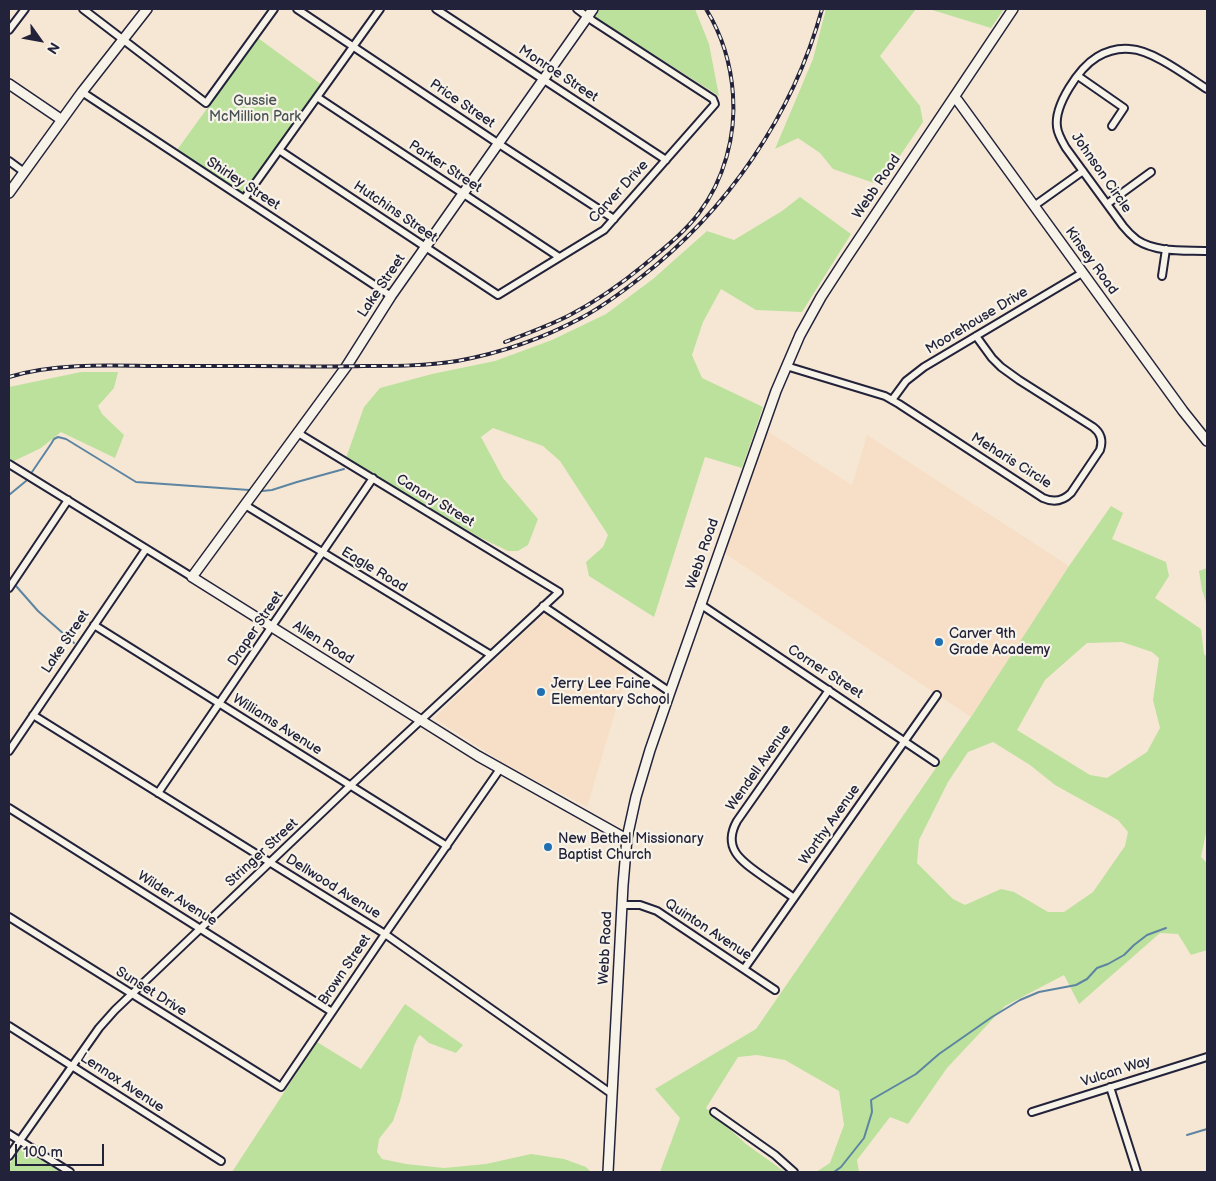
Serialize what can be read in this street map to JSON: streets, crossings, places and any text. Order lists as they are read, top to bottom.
{
  "streets": {
    "street": [
      "Monroe Street",
      "Price Street",
      "Parker Street",
      "Johnson Circle",
      "Shirley Street",
      "Webb Road",
      "Carver Drive",
      "Hutchins Street",
      "Kinsey Road",
      "Lake Street",
      "Moorehouse Drive",
      "Meharis Circle",
      "Canary Street",
      "Eagle Road",
      "Draper Street",
      "Allen Road",
      "Corner Street",
      "Williams Avenue",
      "Wendell Avenue",
      "Worthy Avenue",
      "Stringer Street",
      "Dellwood Avenue",
      "Wilder Avenue",
      "Quinton Avenue",
      "Brown Street",
      "Sunset Drive",
      "Vulcan Way",
      "Lennox Avenue"
    ]
  },
  "crossings": [
    ["Monroe Street", "Carver Drive"],
    ["Monroe Street", "Lake Street"],
    ["Price Street", "Carver Drive"],
    ["Price Street", "Lake Street"],
    ["Parker Street", "Carver Drive"],
    ["Parker Street", "Lake Street"],
    ["Shirley Street", "Lake Street"],
    ["Webb Road", "Kinsey Road"],
    ["Webb Road", "Meharis Circle"],
    ["Webb Road", "Allen Road"],
    ["Webb Road", "Corner Street"],
    ["Webb Road", "Dellwood Avenue"],
    ["Webb Road", "Quinton Avenue"],
    ["Carver Drive", "Hutchins Street"],
    ["Carver Drive", "Lake Street"],
    ["Hutchins Street", "Lake Street"],
    ["Kinsey Road", "Moorehouse Drive"],
    ["Lake Street", "Canary Street"],
    ["Lake Street", "Eagle Road"],
    ["Lake Street", "Allen Road"],
    ["Lake Street", "Williams Avenue"],
    ["Lake Street", "Dellwood Avenue"],
    ["Moorehouse Drive", "Meharis Circle"],
    ["Canary Street", "Draper Street"],
    ["Canary Street", "Stringer Street"],
    ["Eagle Road", "Draper Street"],
    ["Eagle Road", "Stringer Street"],
    ["Draper Street", "Allen Road"],
    ["Draper Street", "Williams Avenue"],
    ["Draper Street", "Dellwood Avenue"],
    ["Allen Road", "Stringer Street"],
    ["Allen Road", "Brown Street"],
    ["Corner Street", "Wendell Avenue"],
    ["Corner Street", "Worthy Avenue"],
    ["Williams Avenue", "Stringer Street"],
    ["Williams Avenue", "Brown Street"],
    ["Wendell Avenue", "Worthy Avenue"],
    ["Worthy Avenue", "Quinton Avenue"],
    ["Stringer Street", "Dellwood Avenue"],
    ["Stringer Street", "Wilder Avenue"],
    ["Stringer Street", "Sunset Drive"],
    ["Stringer Street", "Lennox Avenue"],
    ["Dellwood Avenue", "Brown Street"],
    ["Wilder Avenue", "Brown Street"],
    ["Brown Street", "Sunset Drive"]
  ],
  "parks": ["Gussie McMillion Park"],
  "places": ["Carver 9th Grade Academy", "Jerry Lee Faine Elementary School", "New Bethel Missionary Baptist Church"],
  "scale_bar": "100 m",
  "north": "bottom right"
}
